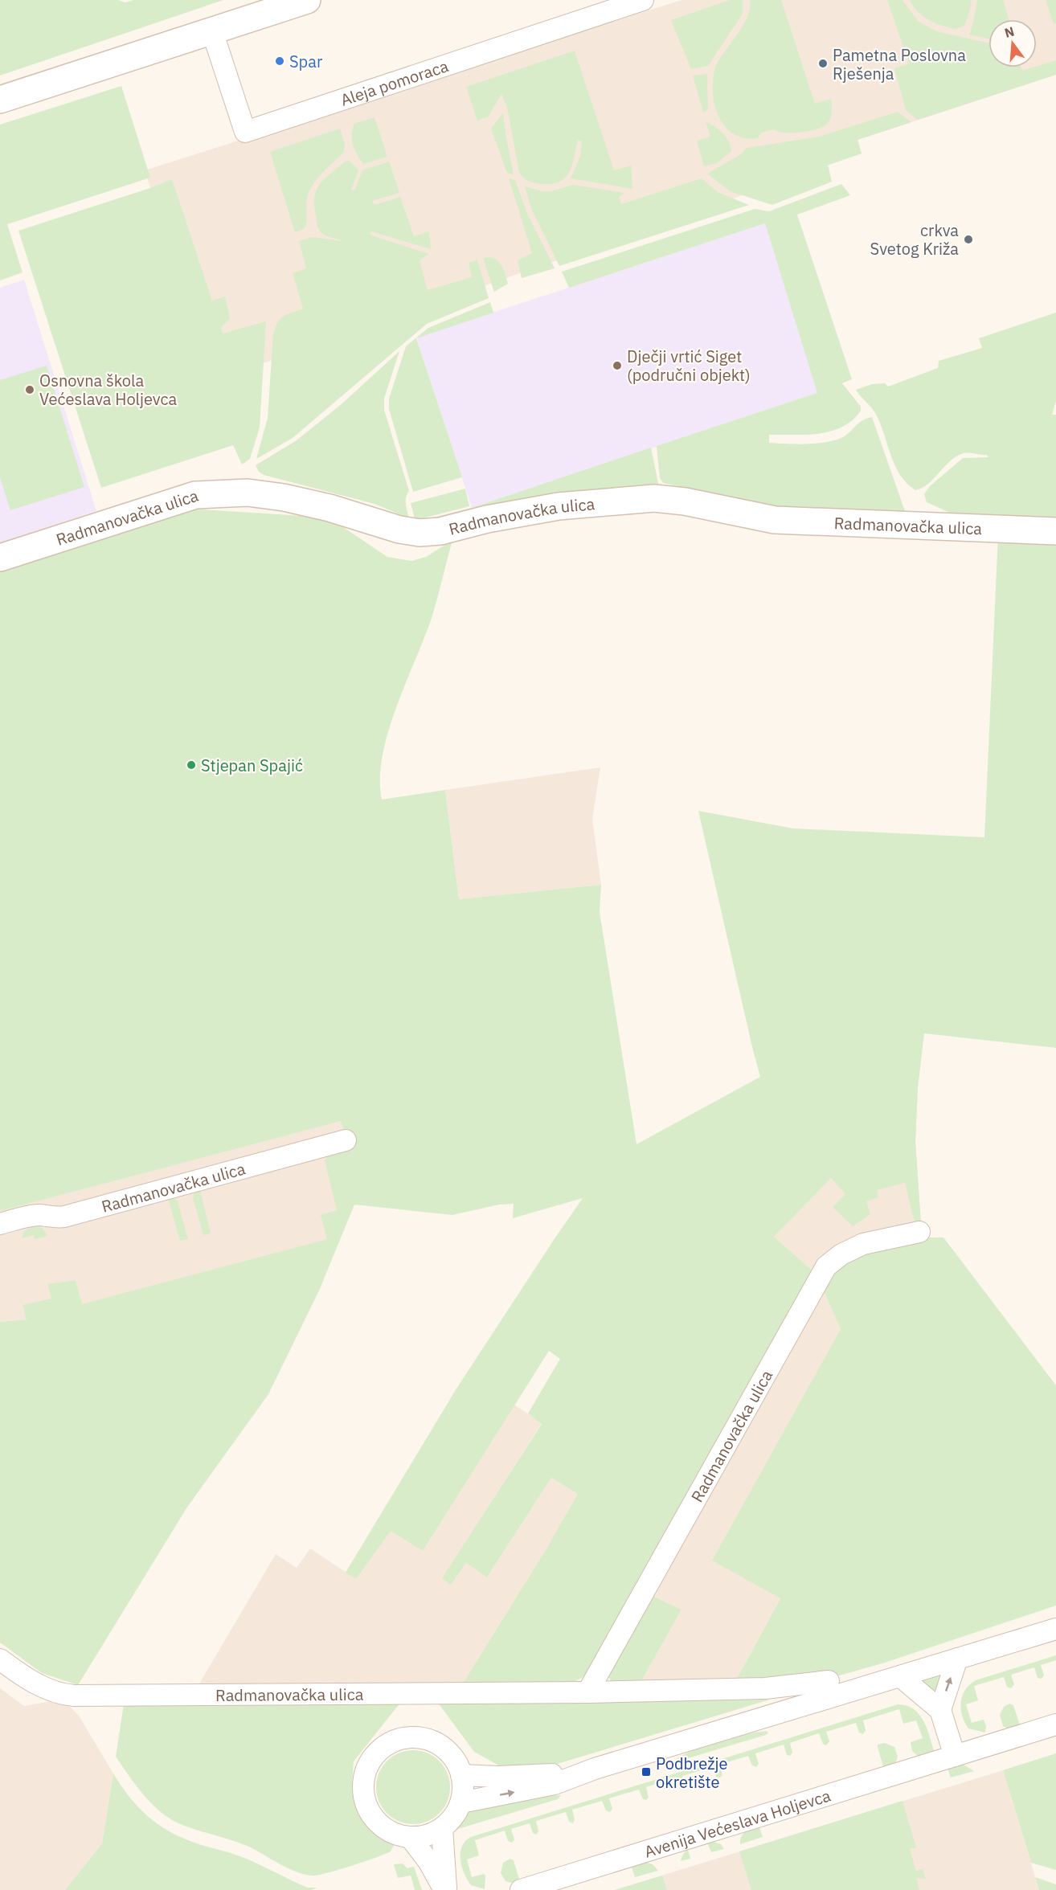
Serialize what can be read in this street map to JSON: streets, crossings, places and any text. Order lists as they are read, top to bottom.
{
  "streets": {
    "street": ["Aleja pomoraca", "Radmanovačka ulica", "Avenija Većeslava Holjevca"]
  },
  "places": {
    "other": [
      "Spar",
      "Pametna Poslovna Rješenja",
      "crkva Svetog Križa",
      "Dječji vrtić Siget (područni objekt)",
      "Osnovna škola Većeslava Holjevca",
      "Stjepan Spajić"
    ],
    "transit": ["Podbrežje okretište"]
  },
  "north": "top"
}
